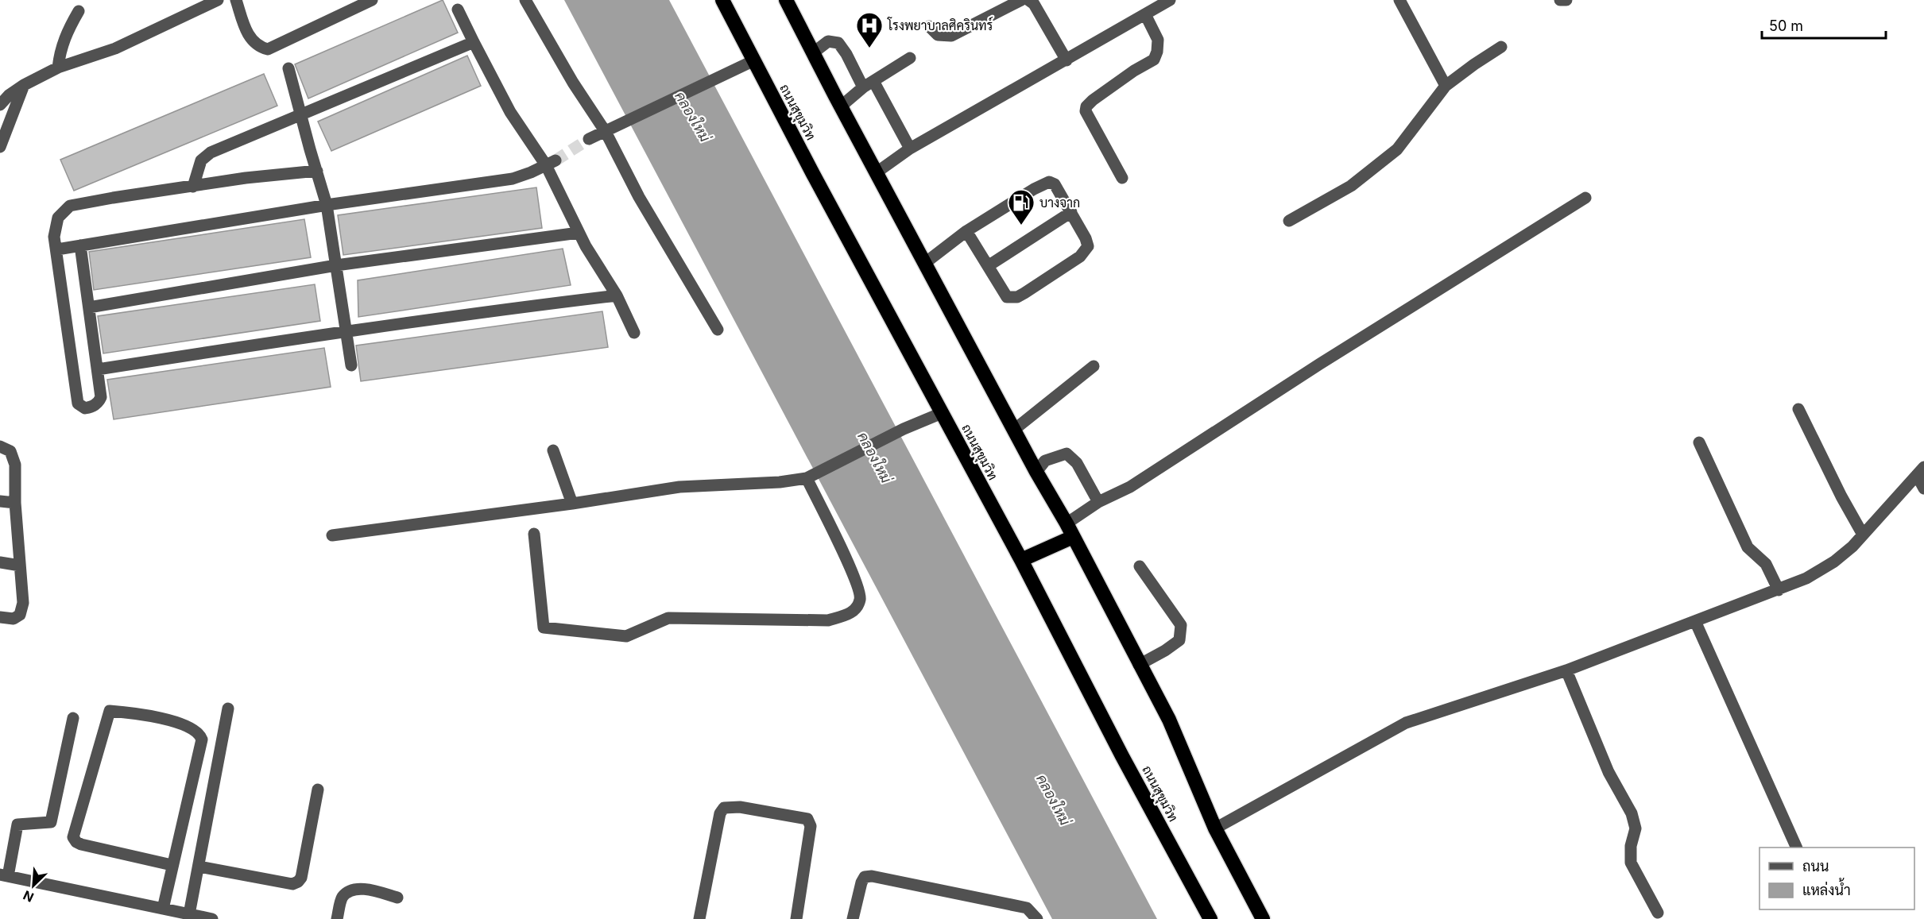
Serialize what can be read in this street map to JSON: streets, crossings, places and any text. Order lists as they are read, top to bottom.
{
  "streets": {
    "highway": ["ถนนสุขุมวิท"]
  },
  "water": ["คลองใหม่"],
  "places": {
    "hospital": ["โรงพยาบาลศิครินทร์"],
    "fuel station": ["บางจาก"]
  },
  "legend": ["ถนน", "แหล่งน้ำ"],
  "scale_bar": "50 m",
  "north": "bottom left"
}
